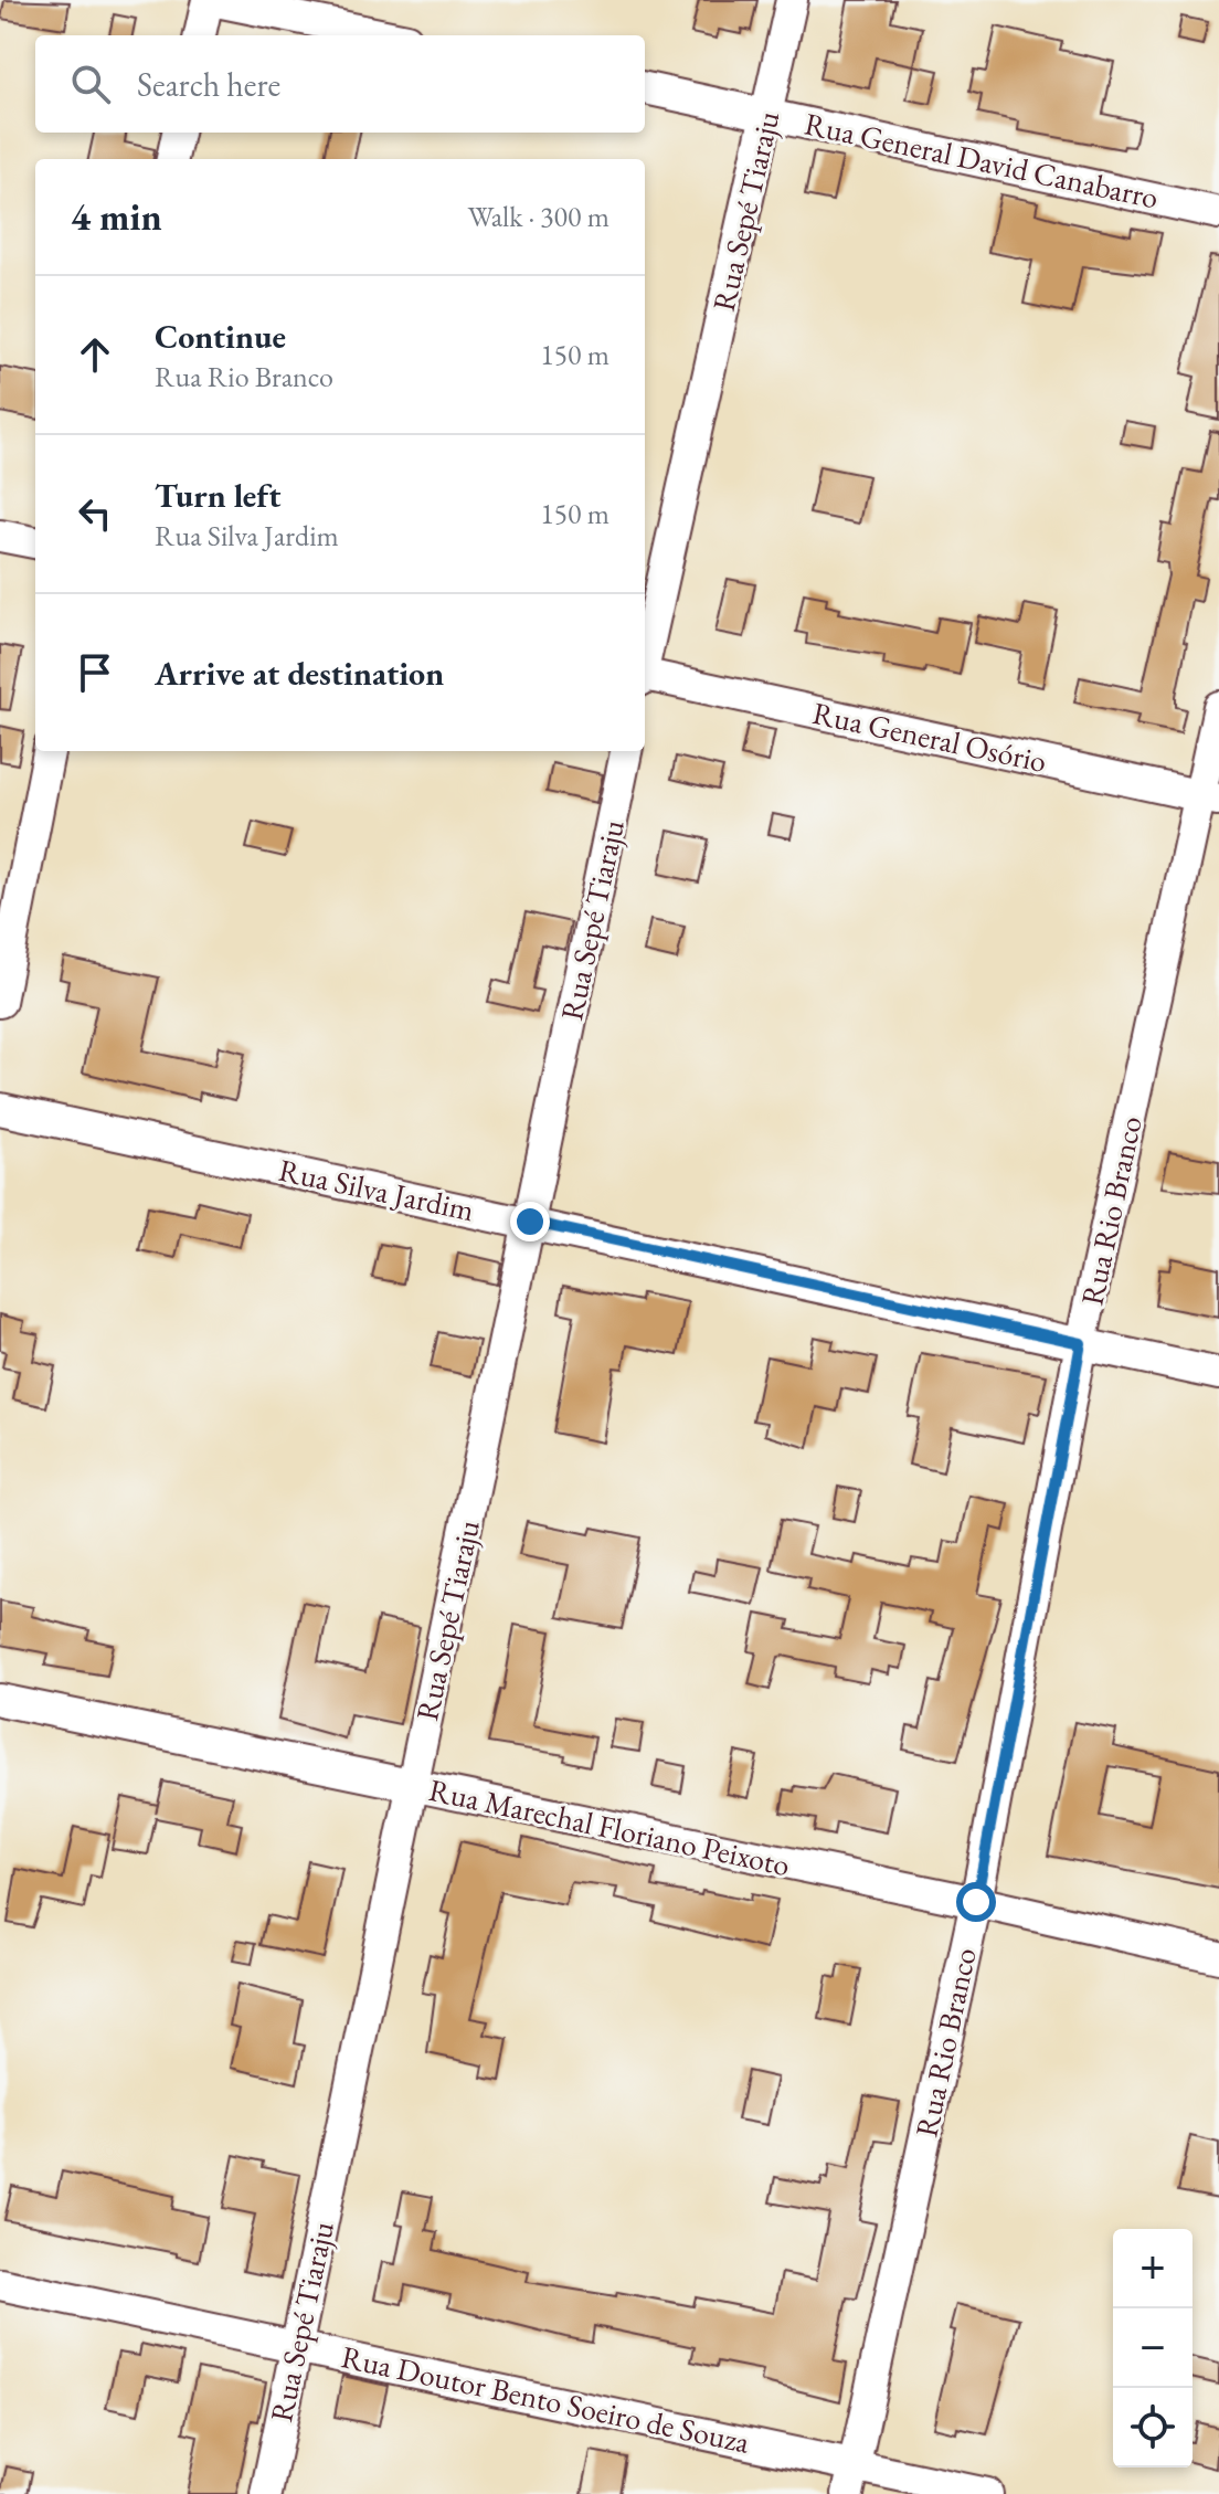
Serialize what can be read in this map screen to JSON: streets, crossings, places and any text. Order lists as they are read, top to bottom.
{
  "streets": {
    "street": [
      "Rua General David Canabarro",
      "Rua Sepé Tiaraju",
      "Rua General Osório",
      "Rua Silva Jardim",
      "Rua Rio Branco",
      "Rua Marechal Floriano Peixoto",
      "Rua Doutor Bento Soeiro de Souza"
    ]
  },
  "crossings": [
    ["Rua General David Canabarro", "Rua Sepé Tiaraju"],
    ["Rua Sepé Tiaraju", "Rua Silva Jardim"],
    ["Rua Sepé Tiaraju", "Rua Marechal Floriano Peixoto"],
    ["Rua Sepé Tiaraju", "Rua Doutor Bento Soeiro de Souza"],
    ["Rua General Osório", "Rua Rio Branco"],
    ["Rua Silva Jardim", "Rua Rio Branco"],
    ["Rua Rio Branco", "Rua Marechal Floriano Peixoto"],
    ["Rua Rio Branco", "Rua Doutor Bento Soeiro de Souza"]
  ],
  "page": {
    "search": "Search here",
    "heading": ["4 min", "Walk · 300 m"],
    "list": [
      ["Continue", "Rua Rio Branco", "150 m"],
      ["Turn left", "Rua Silva Jardim", "150 m"],
      "Arrive at destination"
    ],
    "map_buttons": ["+", "−"]
  }
}
